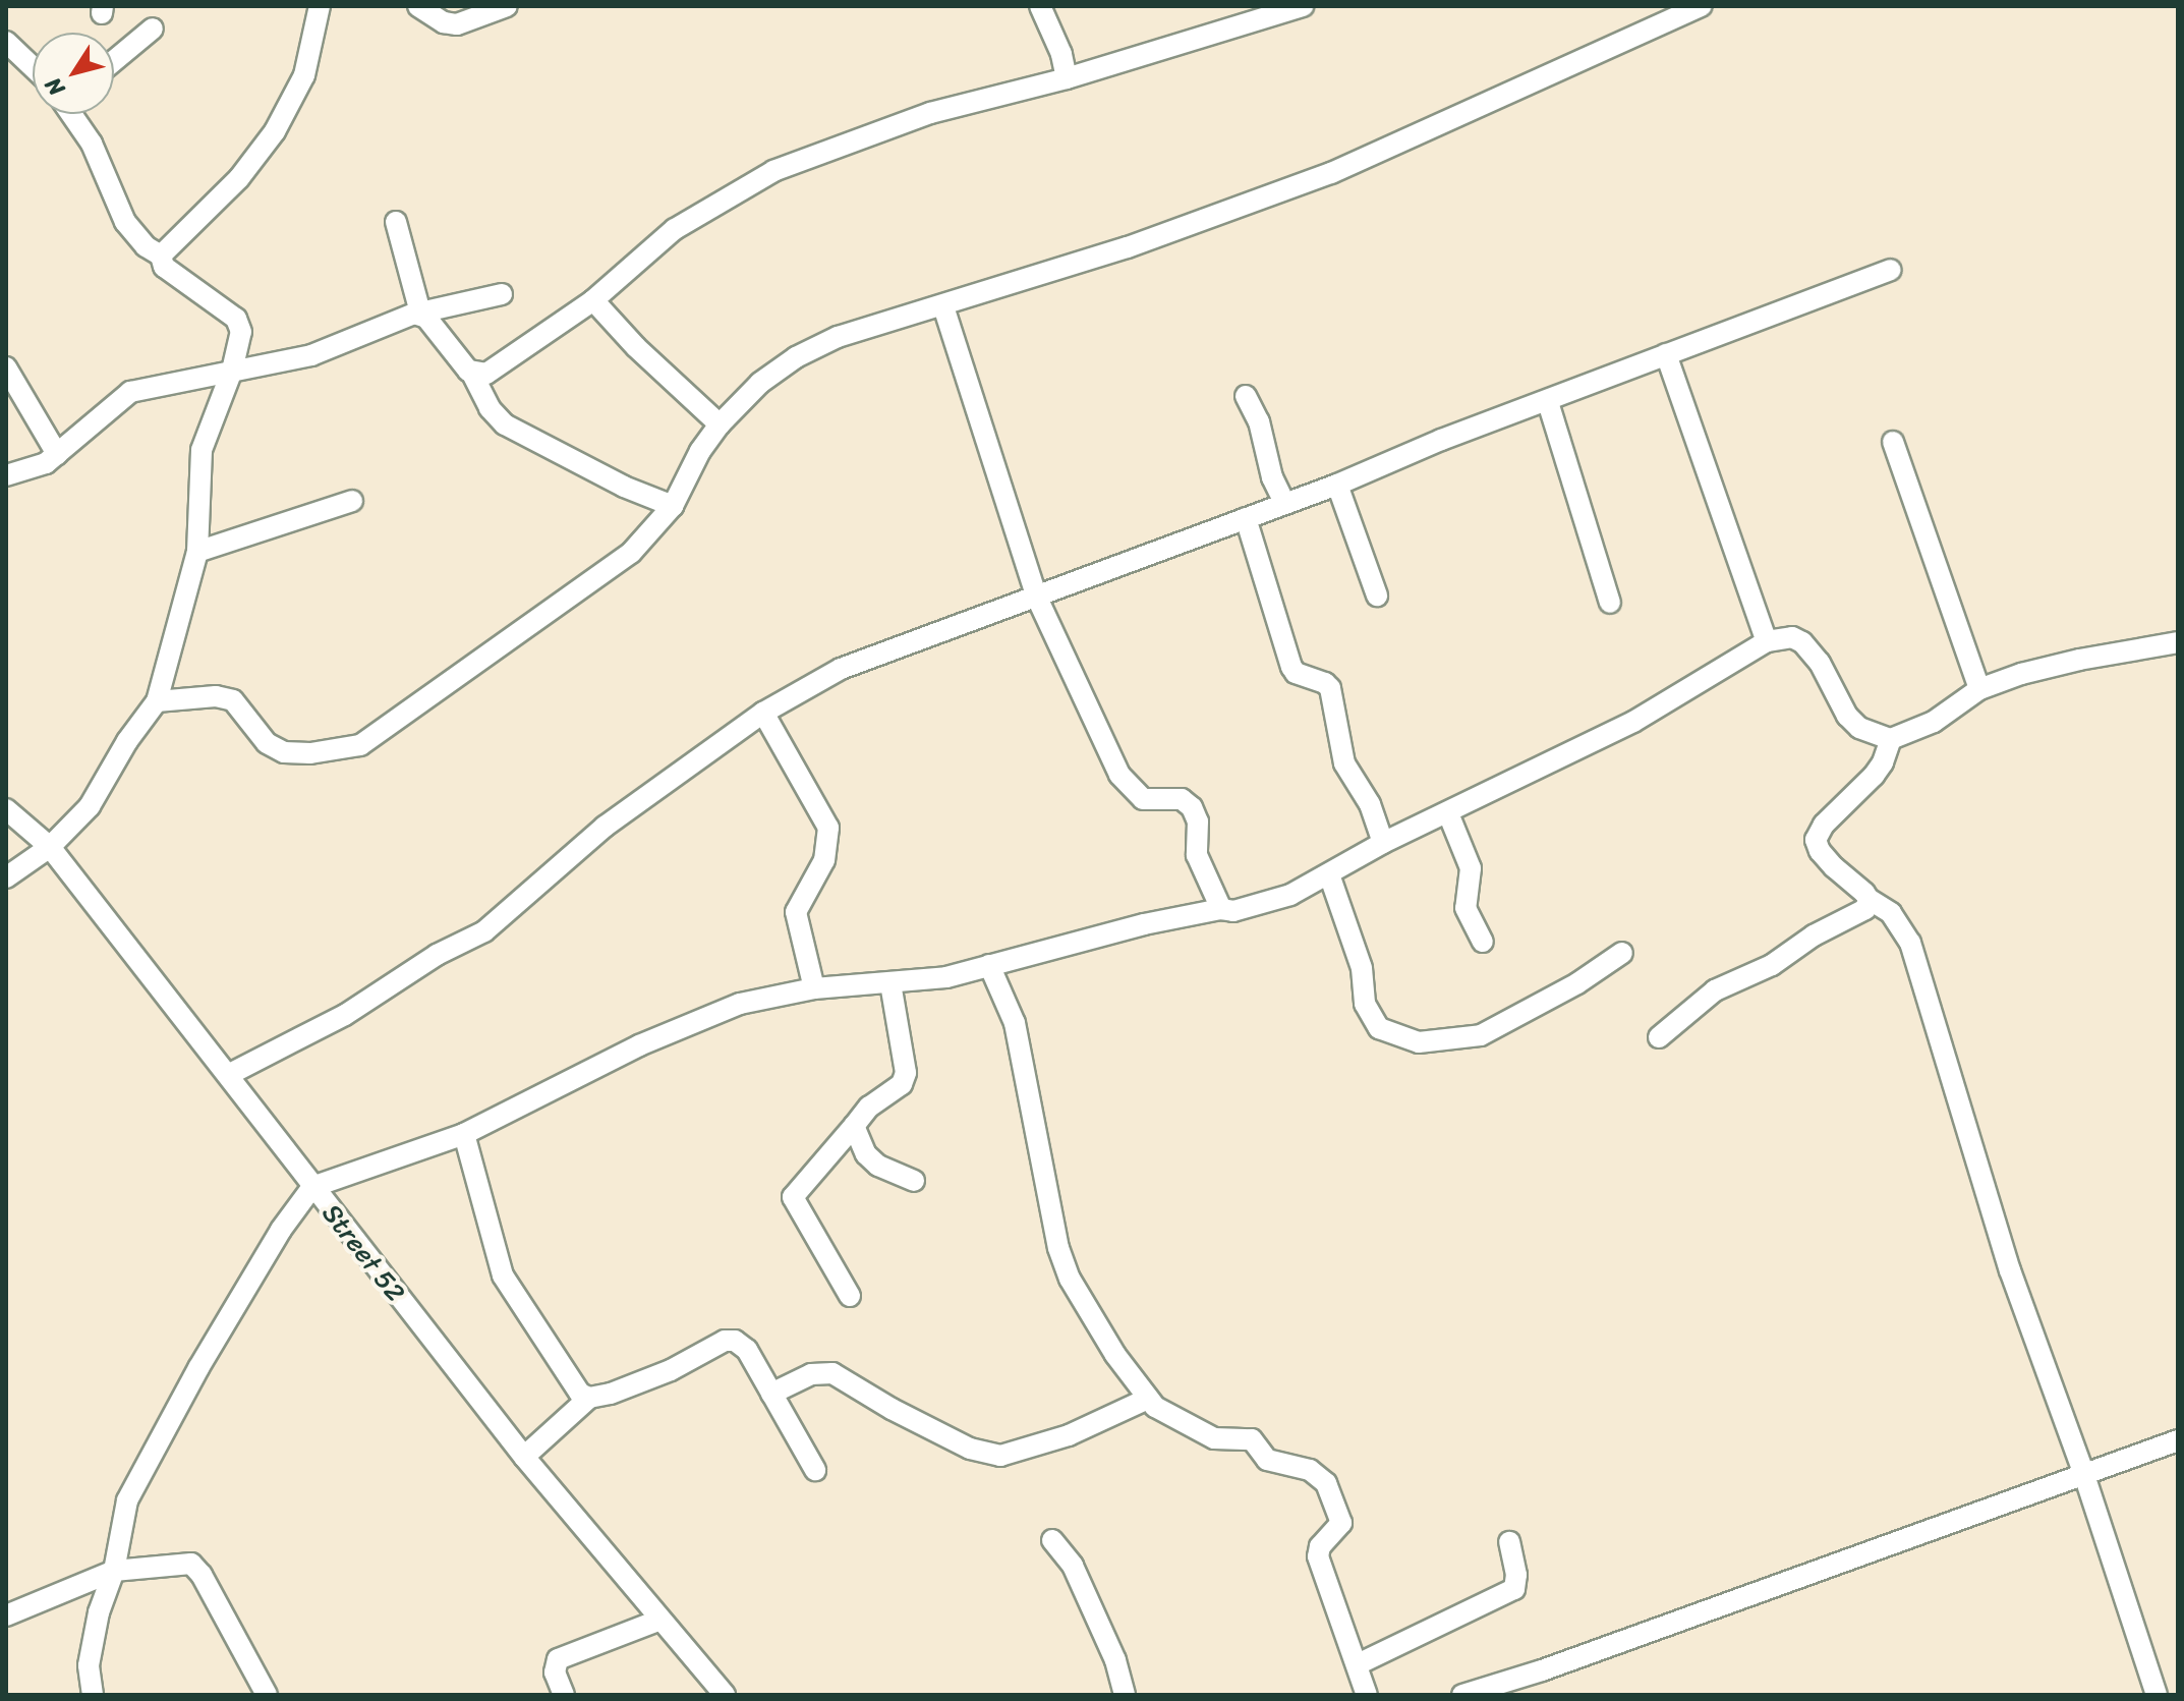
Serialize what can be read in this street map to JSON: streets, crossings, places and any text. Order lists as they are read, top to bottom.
{
  "streets": {
    "street": ["Street 52"]
  },
  "north": "bottom left"
}
